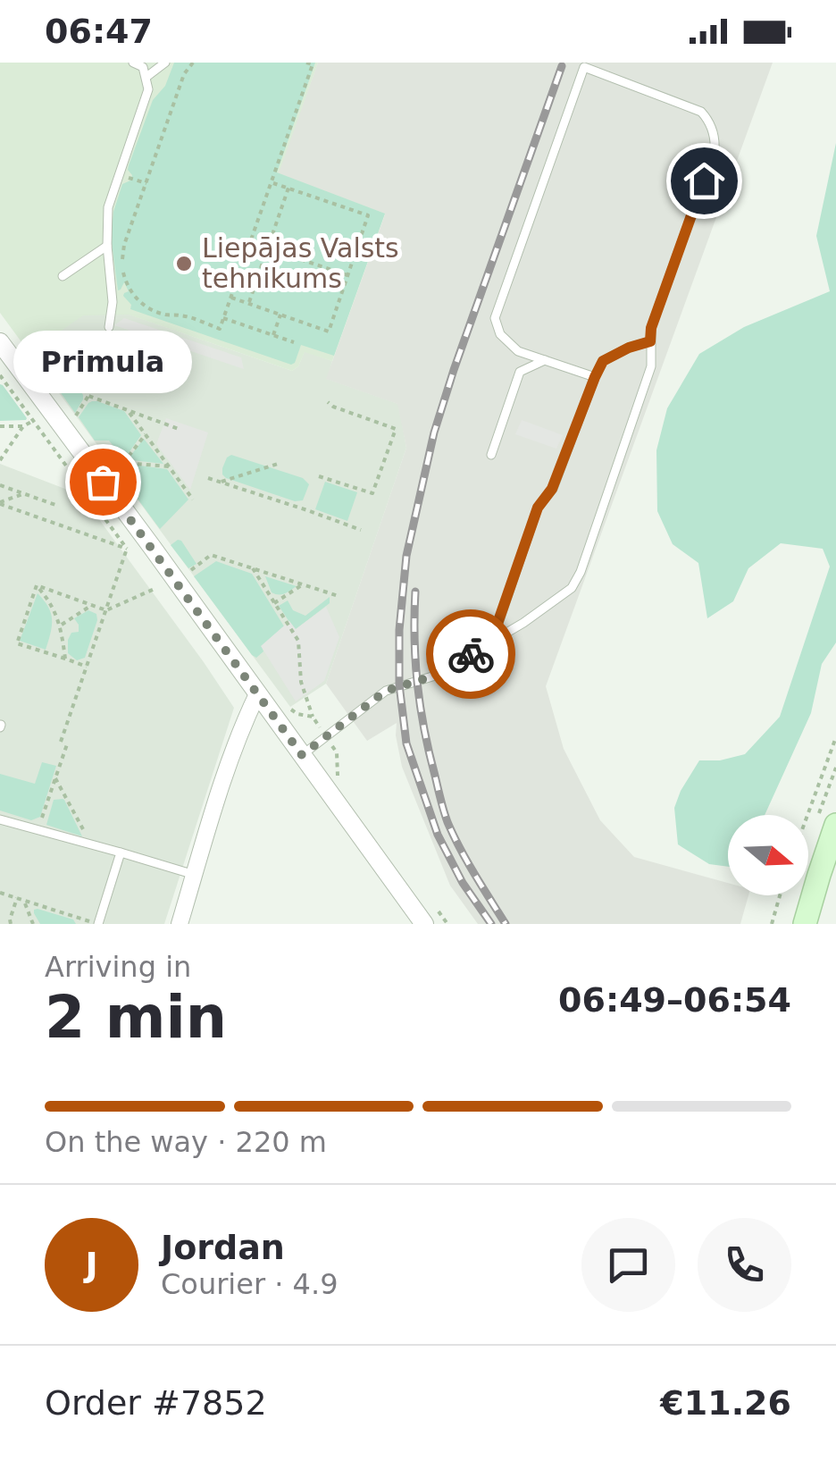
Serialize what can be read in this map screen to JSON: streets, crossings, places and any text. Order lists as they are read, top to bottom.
{
  "places": ["Liepājas Valsts tehnikums", "Primula"],
  "north": "right",
  "page": {
    "status": "06:47",
    "bubble": "Primula",
    "heading": ["2 min", "Arriving in", "06:49–06:54"],
    "panel": [
      "Jordan",
      "Courier · 4.9",
      "Order #7852",
      "€11.26"
    ],
    "bar": "On the way · 220 m",
    "round": "J"
  }
}
